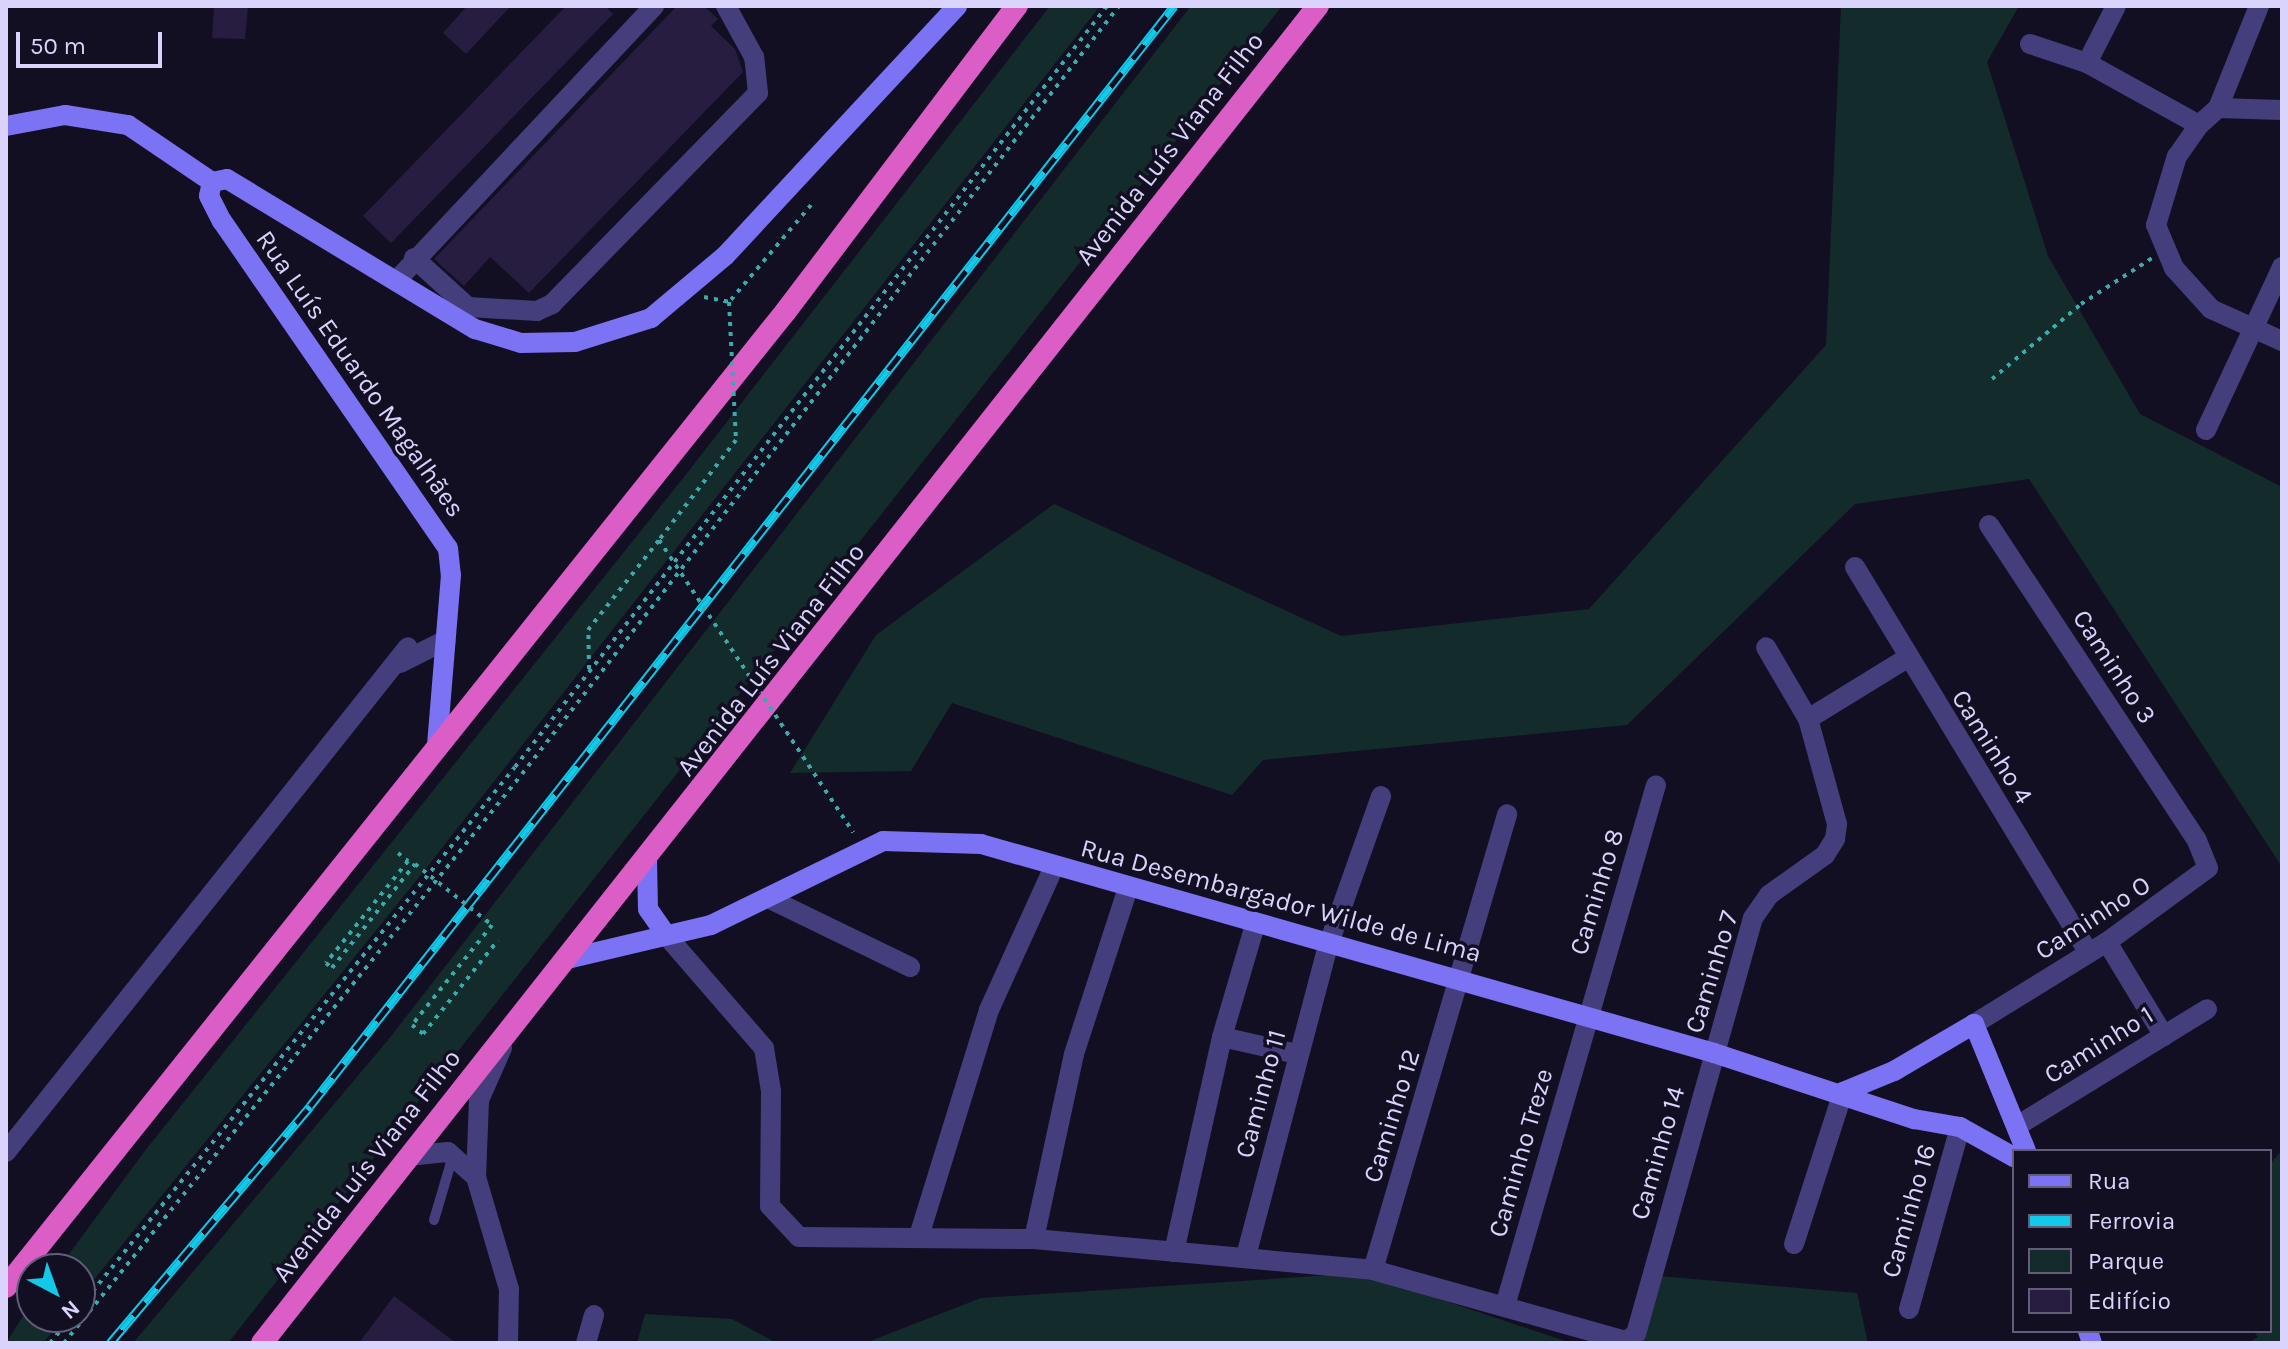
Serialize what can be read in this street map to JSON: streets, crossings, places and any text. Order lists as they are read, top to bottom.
{
  "streets": {
    "highway": ["Avenida Luís Viana Filho"],
    "main road": ["Rua Luís Eduardo Magalhães", "Rua Desembargador Wilde de Lima"],
    "street": [
      "Caminho 3",
      "Caminho 4",
      "Caminho 8",
      "Caminho O",
      "Caminho 7",
      "Caminho 1",
      "Caminho 11",
      "Caminho 12",
      "Caminho Treze",
      "Caminho 14",
      "Caminho 16"
    ]
  },
  "crossings": [
    ["Avenida Luís Viana Filho", "Rua Desembargador Wilde de Lima"],
    ["Caminho 3", "Caminho O"],
    ["Caminho 4", "Caminho O"],
    ["Caminho 8", "Rua Desembargador Wilde de Lima"],
    ["Caminho 8", "Caminho Treze"],
    ["Rua Desembargador Wilde de Lima", "Caminho 7"],
    ["Rua Desembargador Wilde de Lima", "Caminho 11"],
    ["Rua Desembargador Wilde de Lima", "Caminho 12"],
    ["Rua Desembargador Wilde de Lima", "Caminho Treze"],
    ["Rua Desembargador Wilde de Lima", "Caminho 14"],
    ["Rua Desembargador Wilde de Lima", "Caminho 16"],
    ["Caminho 7", "Caminho 14"],
    ["Caminho Treze", "Caminho 14"]
  ],
  "legend": [
    "Rua",
    "Ferrovia",
    "Parque",
    "Edifício"
  ],
  "scale_bar": "50 m",
  "north": "bottom right"
}
